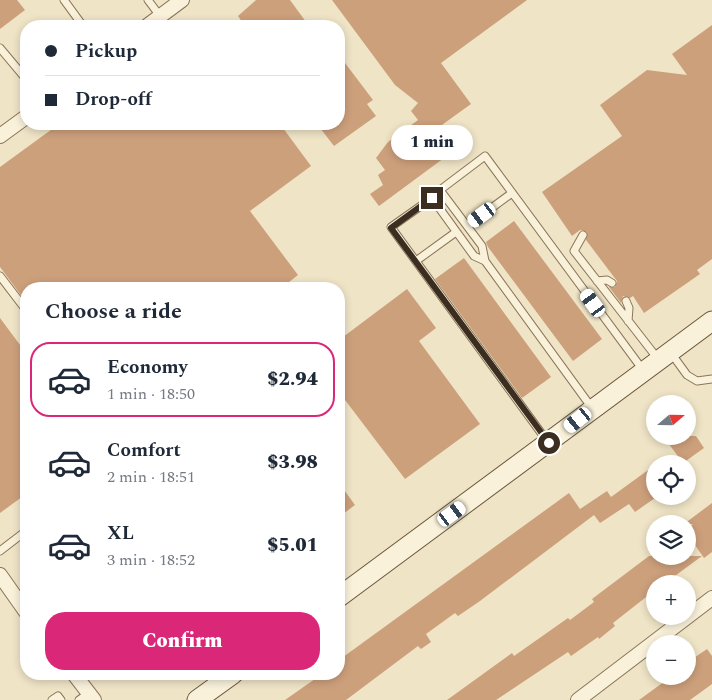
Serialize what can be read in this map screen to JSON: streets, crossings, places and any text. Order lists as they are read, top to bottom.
{
  "north": "right",
  "page": {
    "banner": ["Pickup", "Drop-off"],
    "bubble": "1 min",
    "heading": "Choose a ride",
    "list": [
      {
        "name": "Economy",
        "note": "1 min · 18:50",
        "value": "$2.94"
      },
      {
        "name": "Comfort",
        "note": "2 min · 18:51",
        "value": "$3.98"
      },
      {
        "name": "XL",
        "note": "3 min · 18:52",
        "value": "$5.01"
      }
    ],
    "map_buttons": ["+", "−"],
    "buttons": "Confirm"
  }
}
